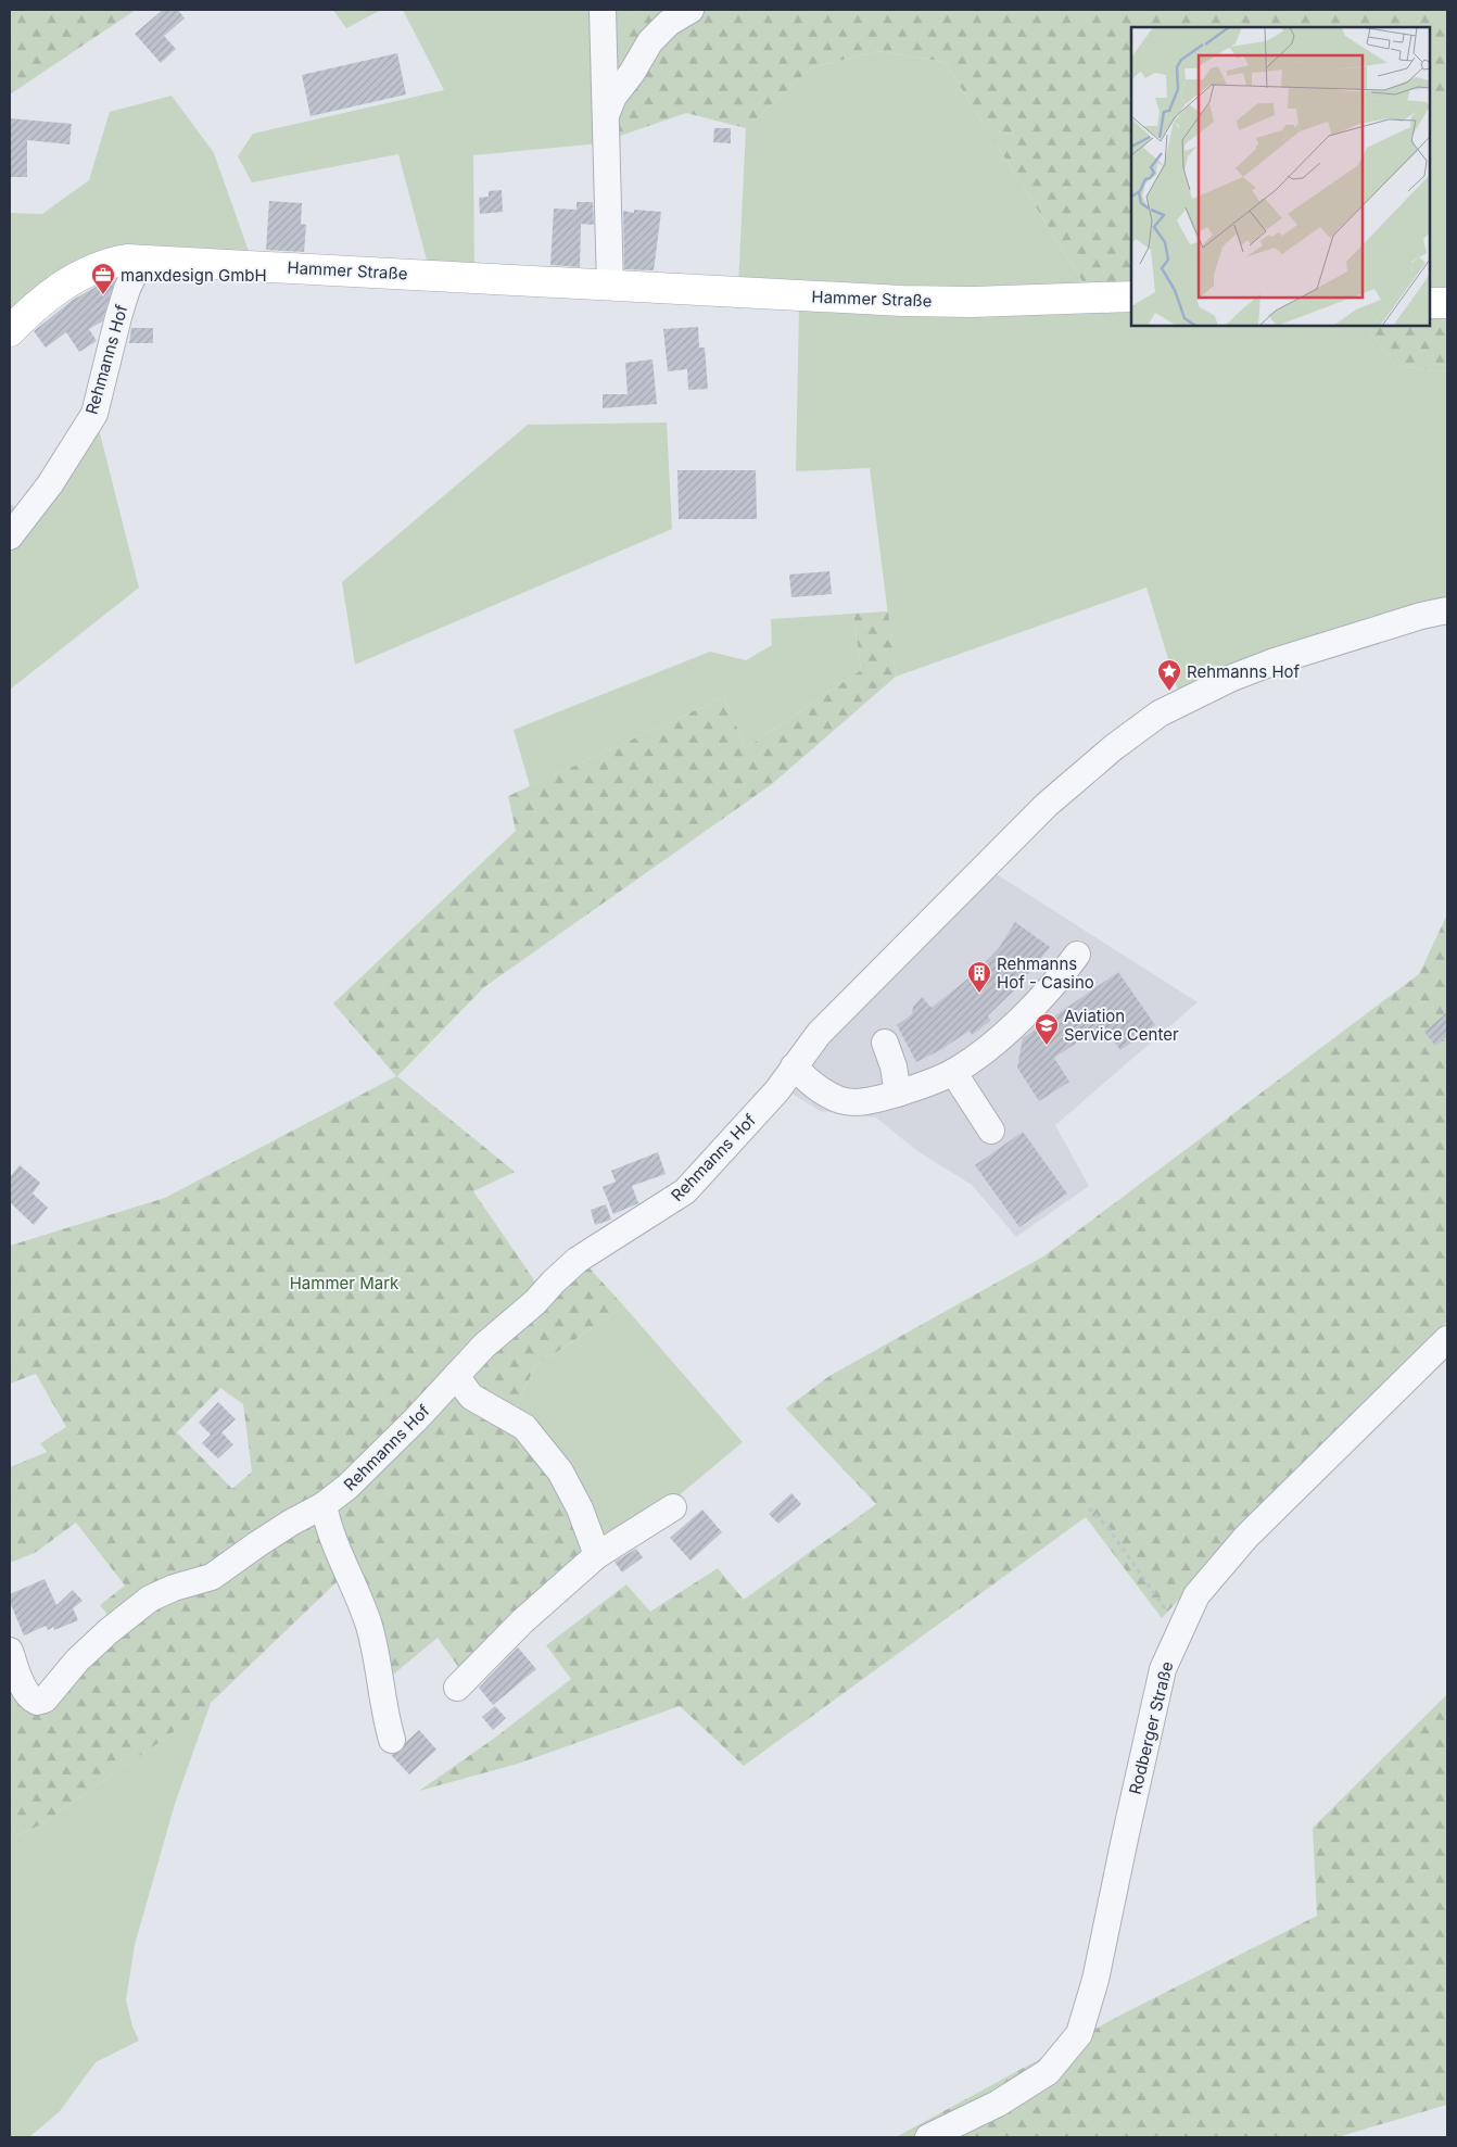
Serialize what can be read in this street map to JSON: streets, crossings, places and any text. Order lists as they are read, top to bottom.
{
  "streets": {
    "main road": ["Hammer Straße"],
    "street": ["Rehmanns Hof", "Rodberger Straße"]
  },
  "crossings": [
    ["Hammer Straße", "Rehmanns Hof"]
  ],
  "parks": ["Hammer Mark"],
  "places": {
    "office": ["manxdesign GmbH"],
    "place": ["Rehmanns Hof"],
    "building": ["Rehmanns Hof - Casino"],
    "school or university": ["Aviation Service Center"]
  }
}
